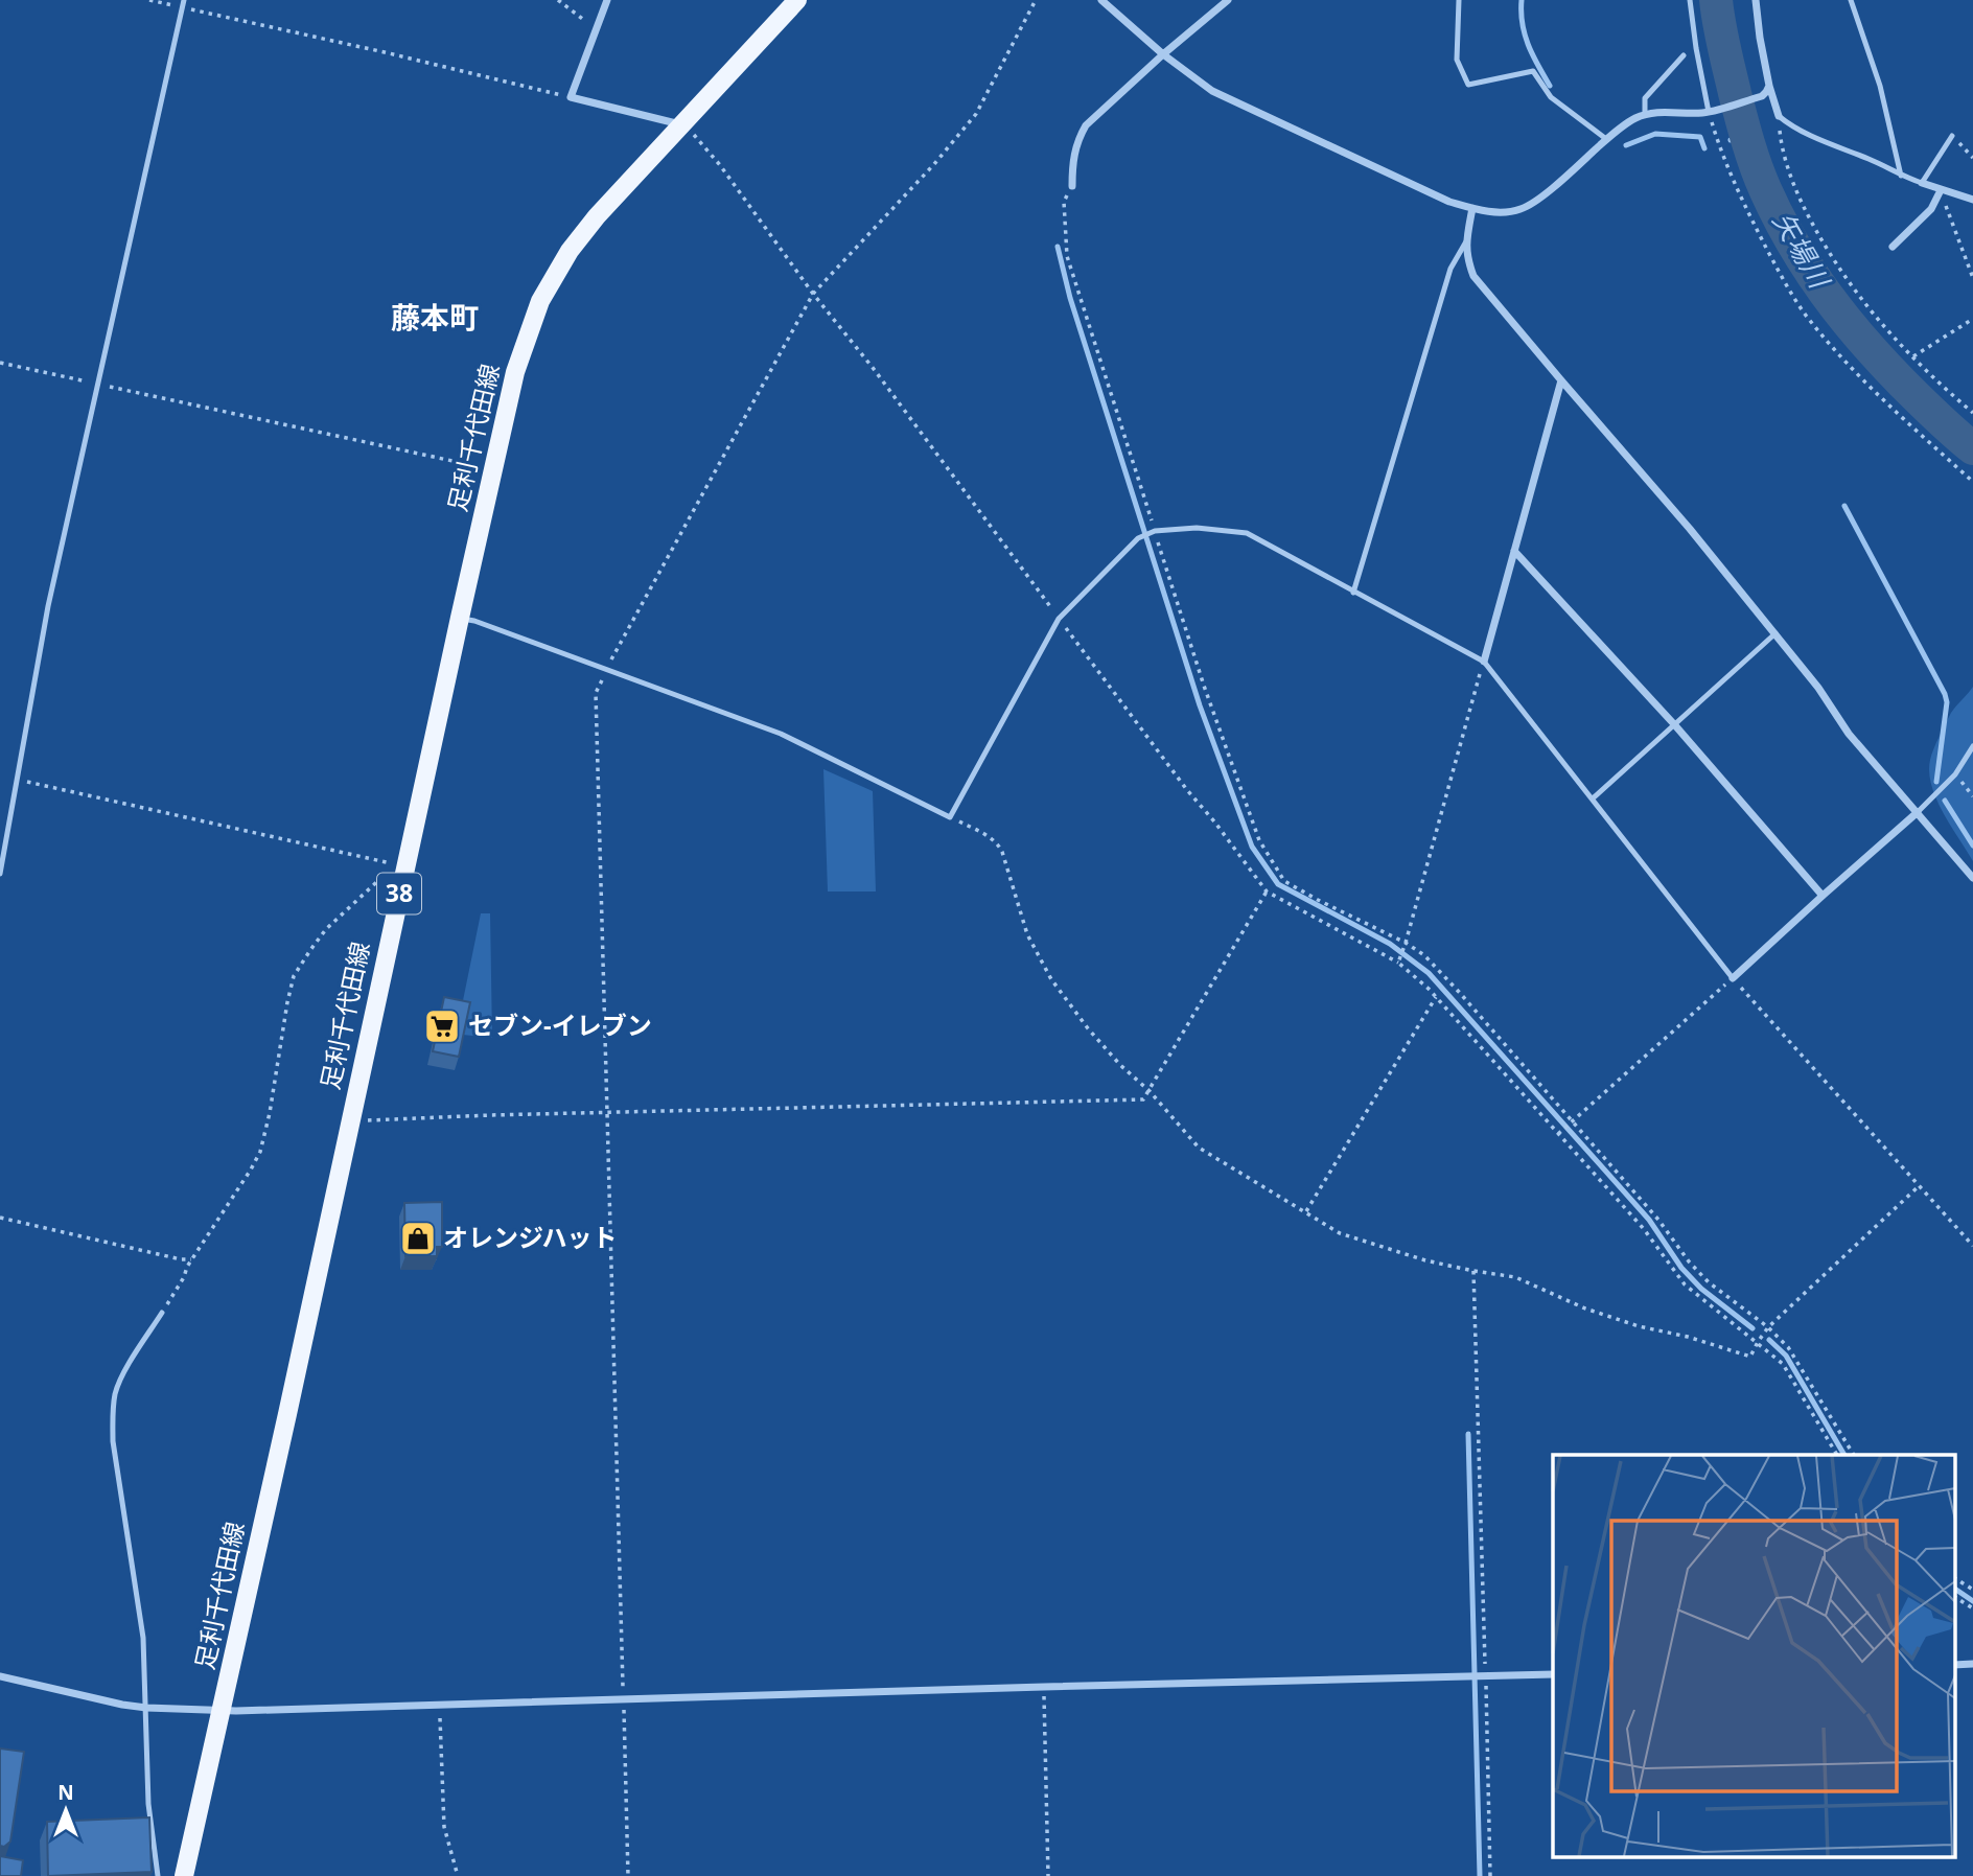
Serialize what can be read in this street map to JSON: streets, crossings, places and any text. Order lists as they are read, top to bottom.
{
  "streets": {
    "main road": ["足利千代田線", "38"]
  },
  "districts": ["藤本町"],
  "water": ["矢場川"],
  "places": {
    "supermarket": ["セブン-イレブン"],
    "shop": ["オレンジハット"]
  },
  "north": "top"
}
